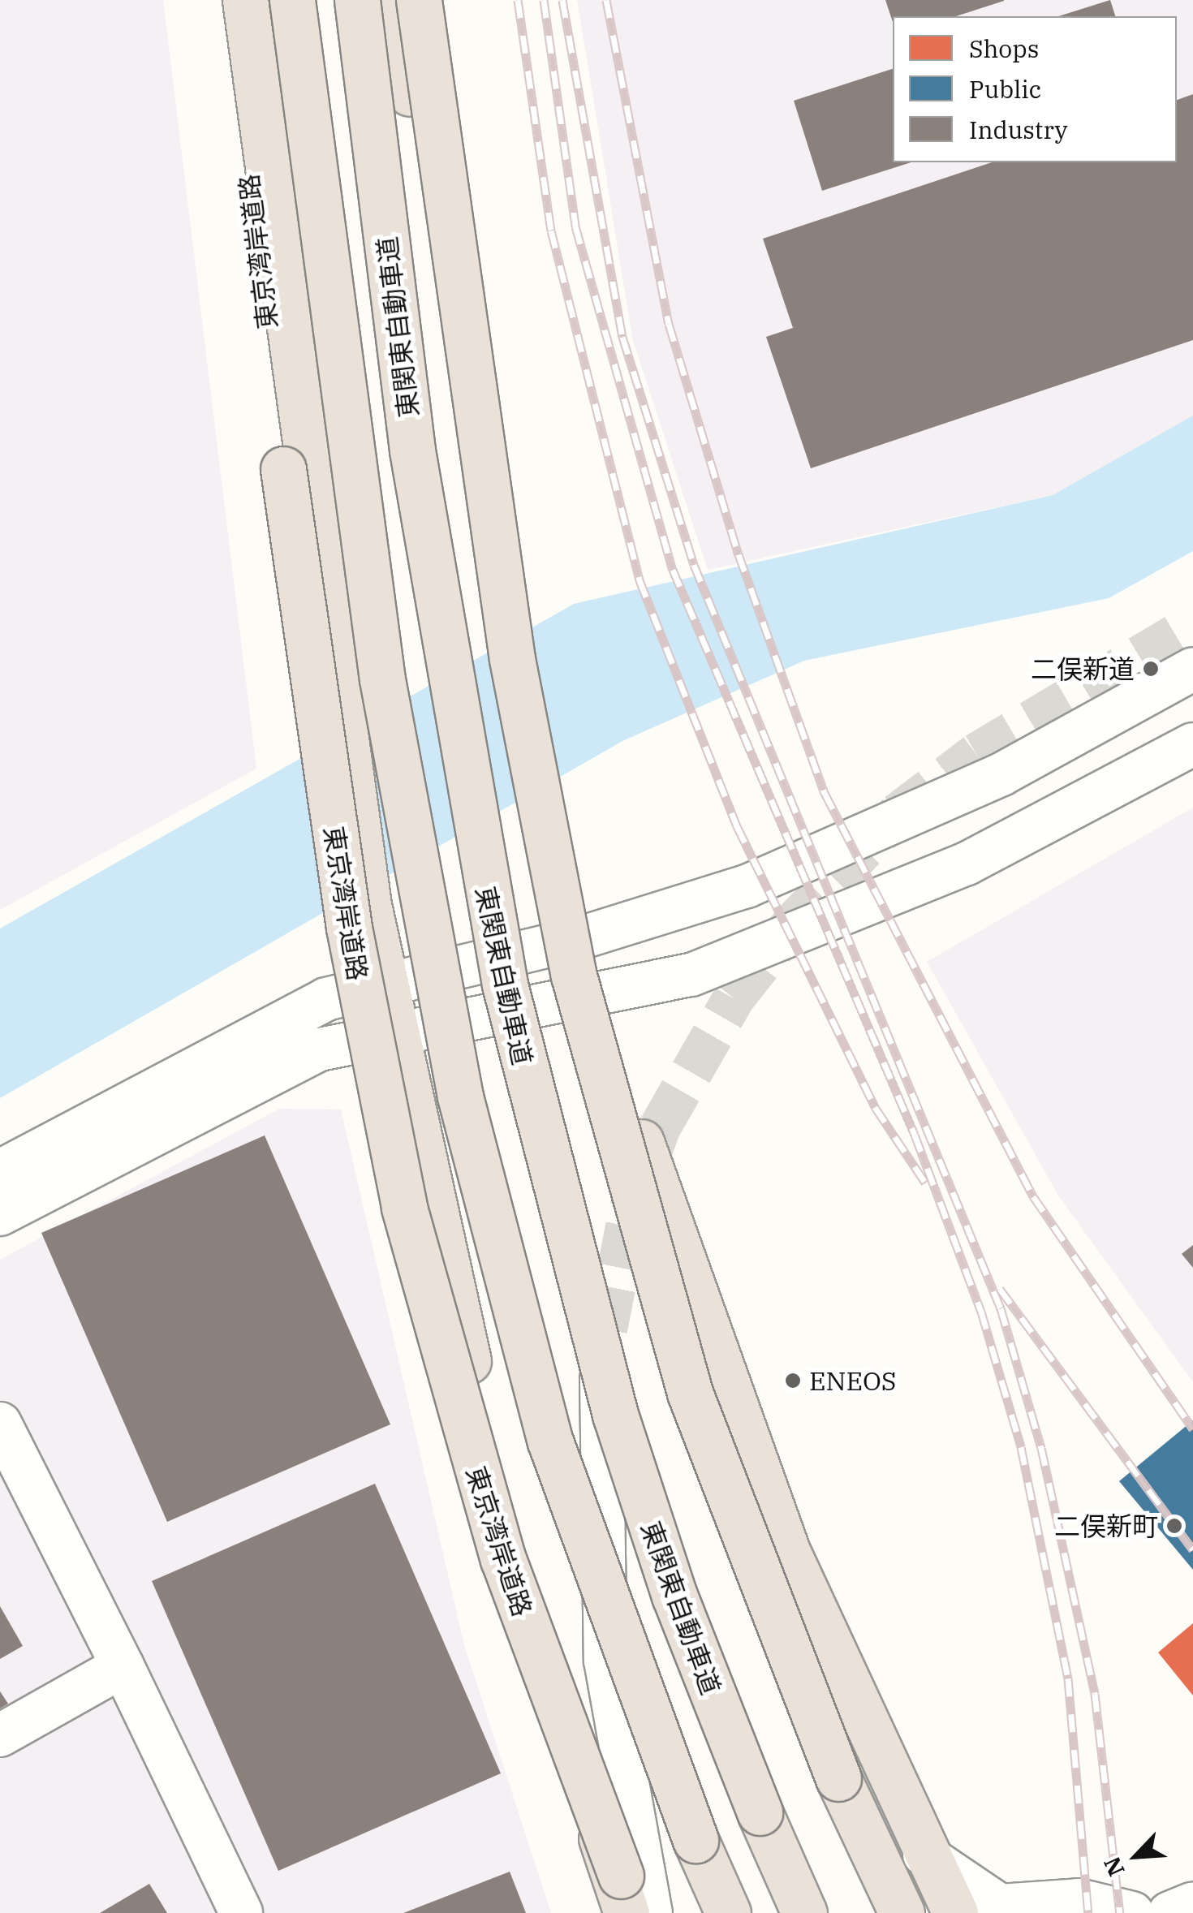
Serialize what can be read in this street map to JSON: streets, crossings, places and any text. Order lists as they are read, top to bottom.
{
  "streets": {
    "highway": ["東京湾岸道路", "東関東自動車道"]
  },
  "places": ["二俣新道", "ENEOS", "二俣新町"],
  "legend": ["Shops", "Public", "Industry"],
  "north": "bottom left"
}
